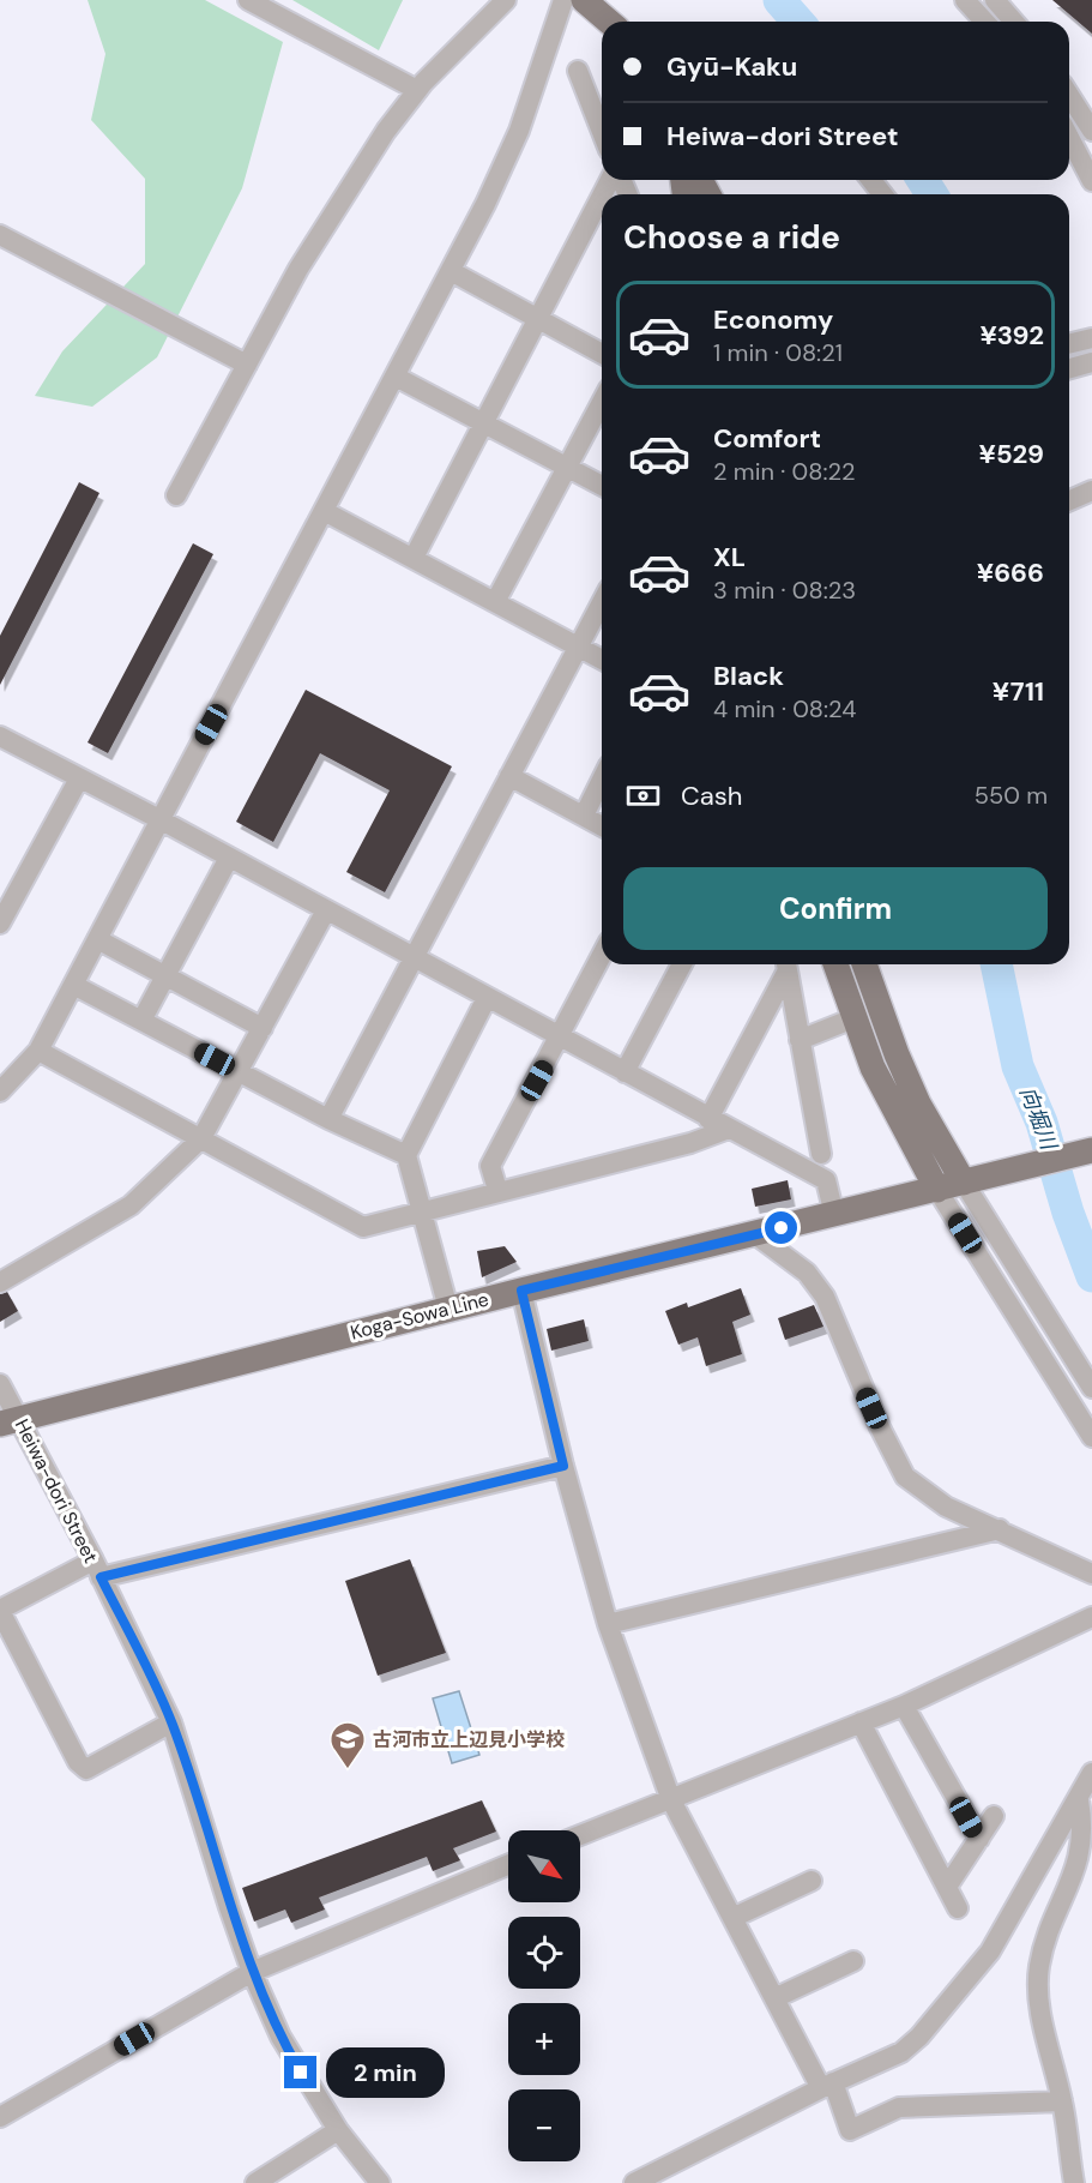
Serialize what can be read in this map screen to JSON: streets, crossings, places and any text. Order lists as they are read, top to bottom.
{
  "streets": {
    "main road": ["Koga-Sowa Line"],
    "street": ["Heiwa-dori Street"]
  },
  "crossings": [
    ["Koga-Sowa Line", "Heiwa-dori Street"]
  ],
  "water": ["向堀川"],
  "places": {
    "school or university": ["古河市立上辺見小学校"]
  },
  "north": "bottom right",
  "page": {
    "banner": ["Gyū-Kaku", "Heiwa-dori Street"],
    "heading": "Choose a ride",
    "list": [
      {
        "name": "Economy",
        "note": "1 min · 08:21",
        "value": "¥392"
      },
      {
        "name": "Comfort",
        "note": "2 min · 08:22",
        "value": "¥529"
      },
      {
        "name": "XL",
        "note": "3 min · 08:23",
        "value": "¥666"
      },
      {
        "name": "Black",
        "note": "4 min · 08:24",
        "value": "¥711"
      }
    ],
    "pay": ["Cash", "550 m"],
    "buttons": "Confirm",
    "map_buttons": ["+", "−"],
    "bubble": "2 min"
  }
}
